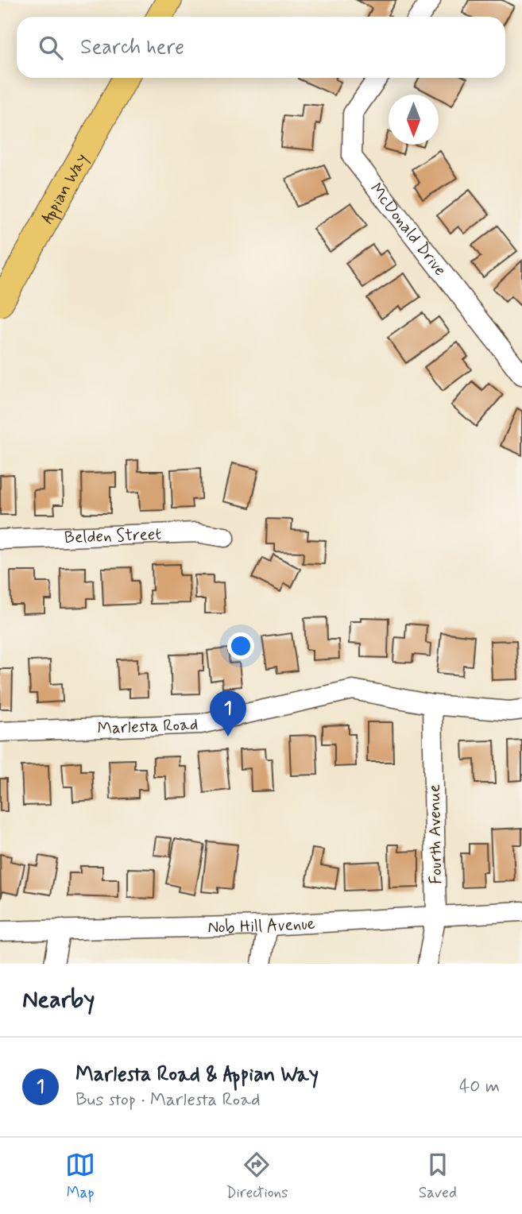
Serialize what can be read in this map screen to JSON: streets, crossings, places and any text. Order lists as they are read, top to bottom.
{
  "streets": {
    "main road": ["Appian Way"],
    "street": [
      "McDonald Drive",
      "Belden Street",
      "Marlesta Road",
      "Fourth Avenue",
      "Nob Hill Avenue"
    ]
  },
  "crossings": [
    ["Marlesta Road", "Fourth Avenue"],
    ["Fourth Avenue", "Nob Hill Avenue"]
  ],
  "north": "bottom",
  "page": {
    "search": "Search here",
    "pins": "1",
    "heading": "Nearby",
    "list": [
      {
        "mark": "1",
        "name": "Marlesta Road & Appian Way",
        "note": "Bus stop · Marlesta Road",
        "value": "40 m"
      }
    ],
    "nav": ["Map", "Directions", "Saved"]
  }
}
